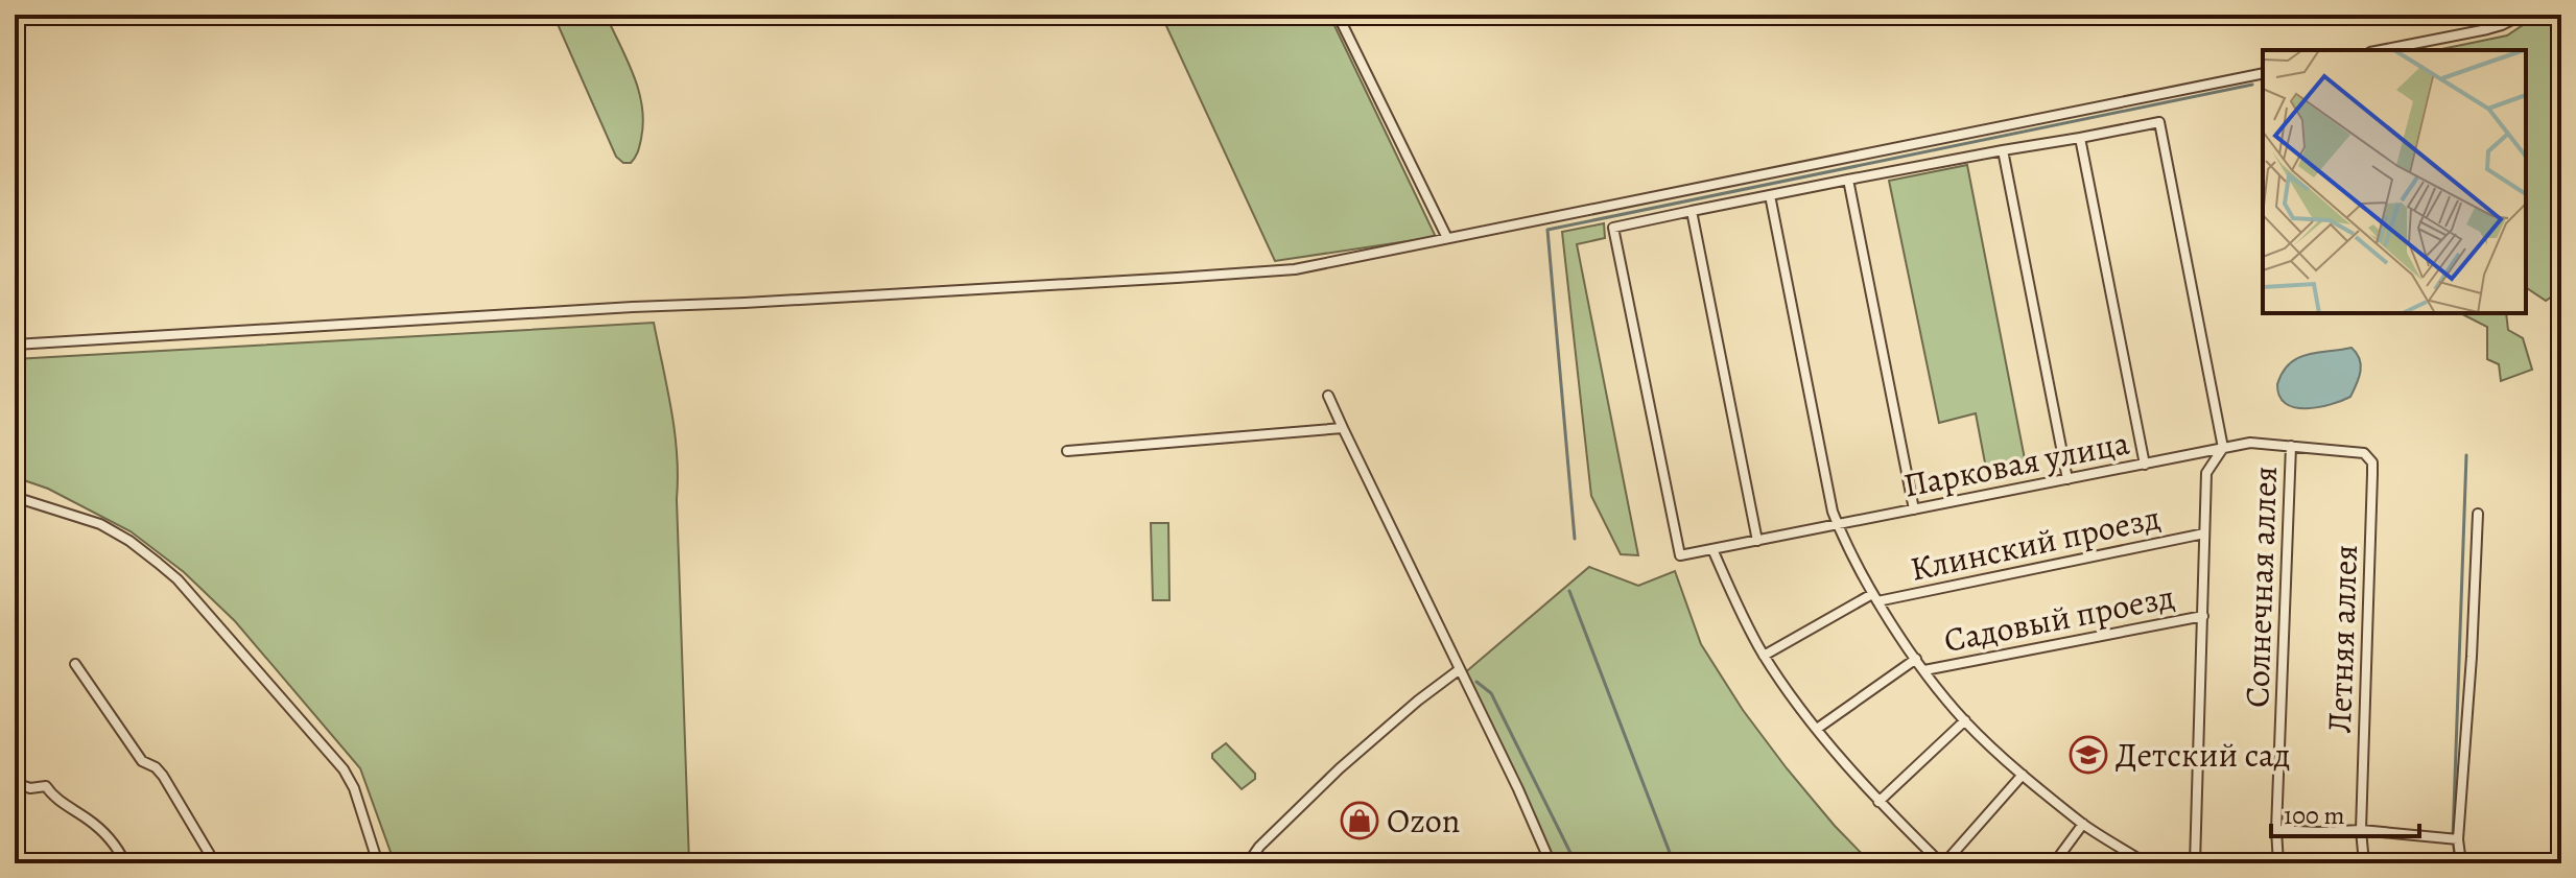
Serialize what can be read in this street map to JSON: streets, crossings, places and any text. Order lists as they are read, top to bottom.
{
  "streets": {
    "street": [
      "Парковая улица",
      "Клинский проезд",
      "Солнечная аллея",
      "Садовый проезд",
      "Летняя аллея"
    ]
  },
  "crossings": [
    ["Парковая улица", "Солнечная аллея"],
    ["Парковая улица", "Летняя аллея"]
  ],
  "places": {
    "school or university": ["Детский сад"],
    "shop": ["Ozon"]
  },
  "scale_bar": "100 m"
}
